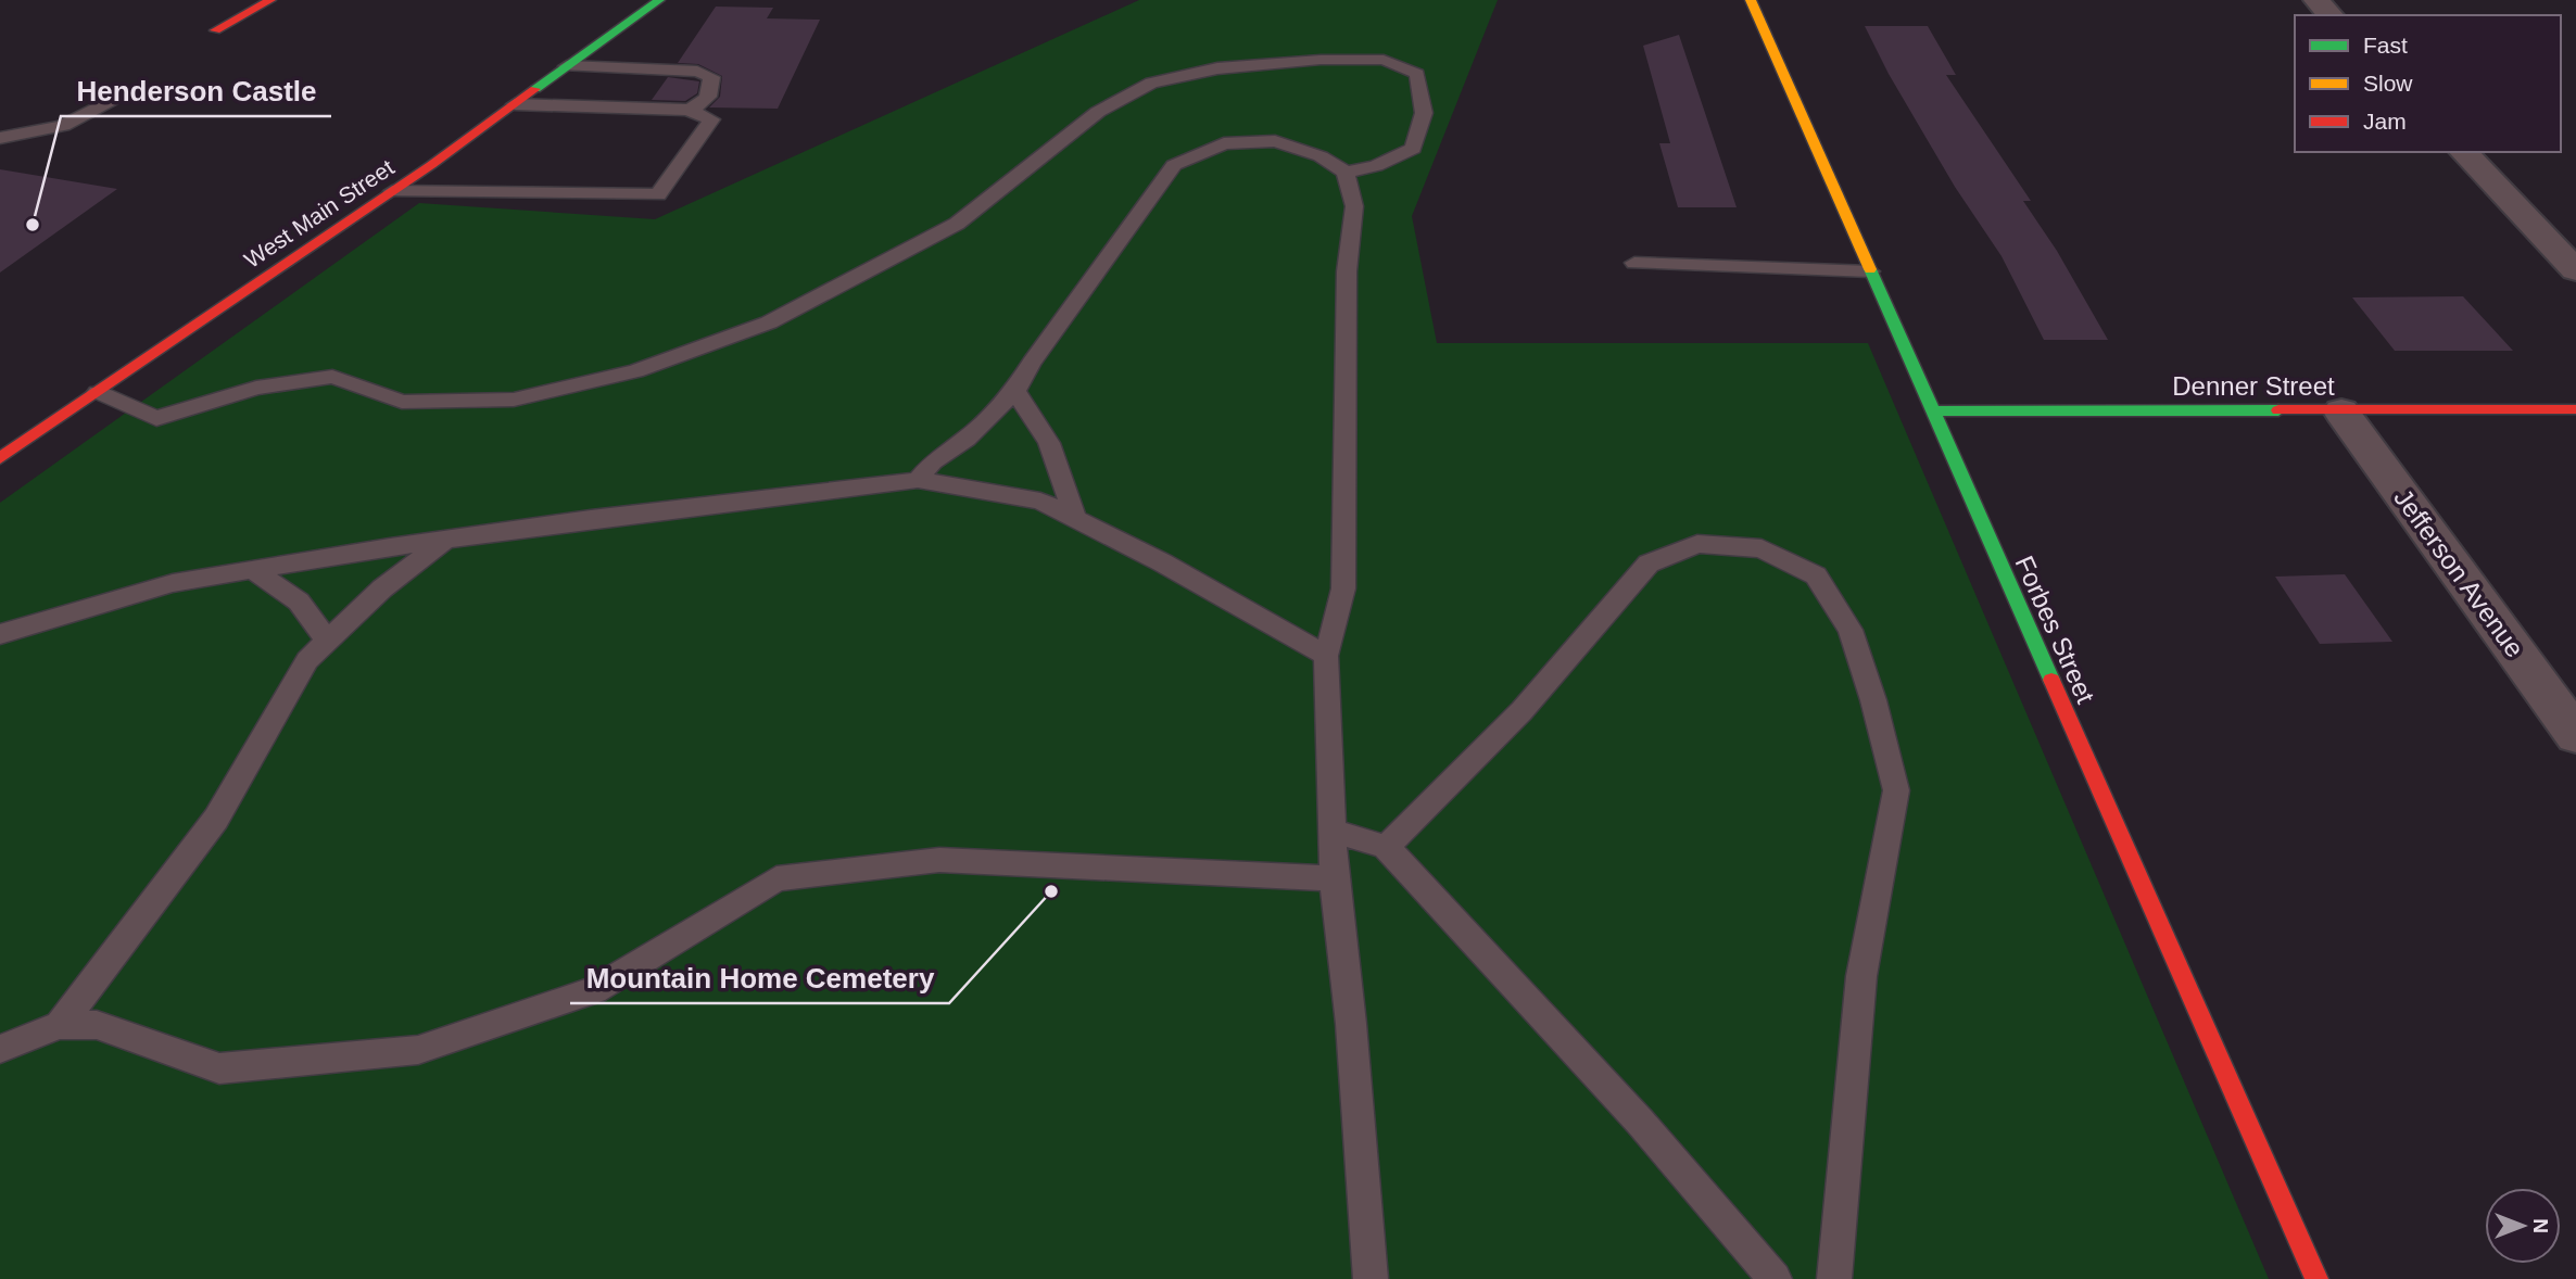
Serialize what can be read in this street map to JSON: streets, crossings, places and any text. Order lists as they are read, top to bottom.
{
  "streets": {
    "street": [
      "West Main Street",
      "Denner Street",
      "Jefferson Avenue",
      "Forbes Street"
    ]
  },
  "crossings": [
    ["Denner Street", "Jefferson Avenue"],
    ["Denner Street", "Forbes Street"]
  ],
  "places": ["Henderson Castle", "Mountain Home Cemetery"],
  "legend": ["Fast", "Slow", "Jam"],
  "north": "right"
}
